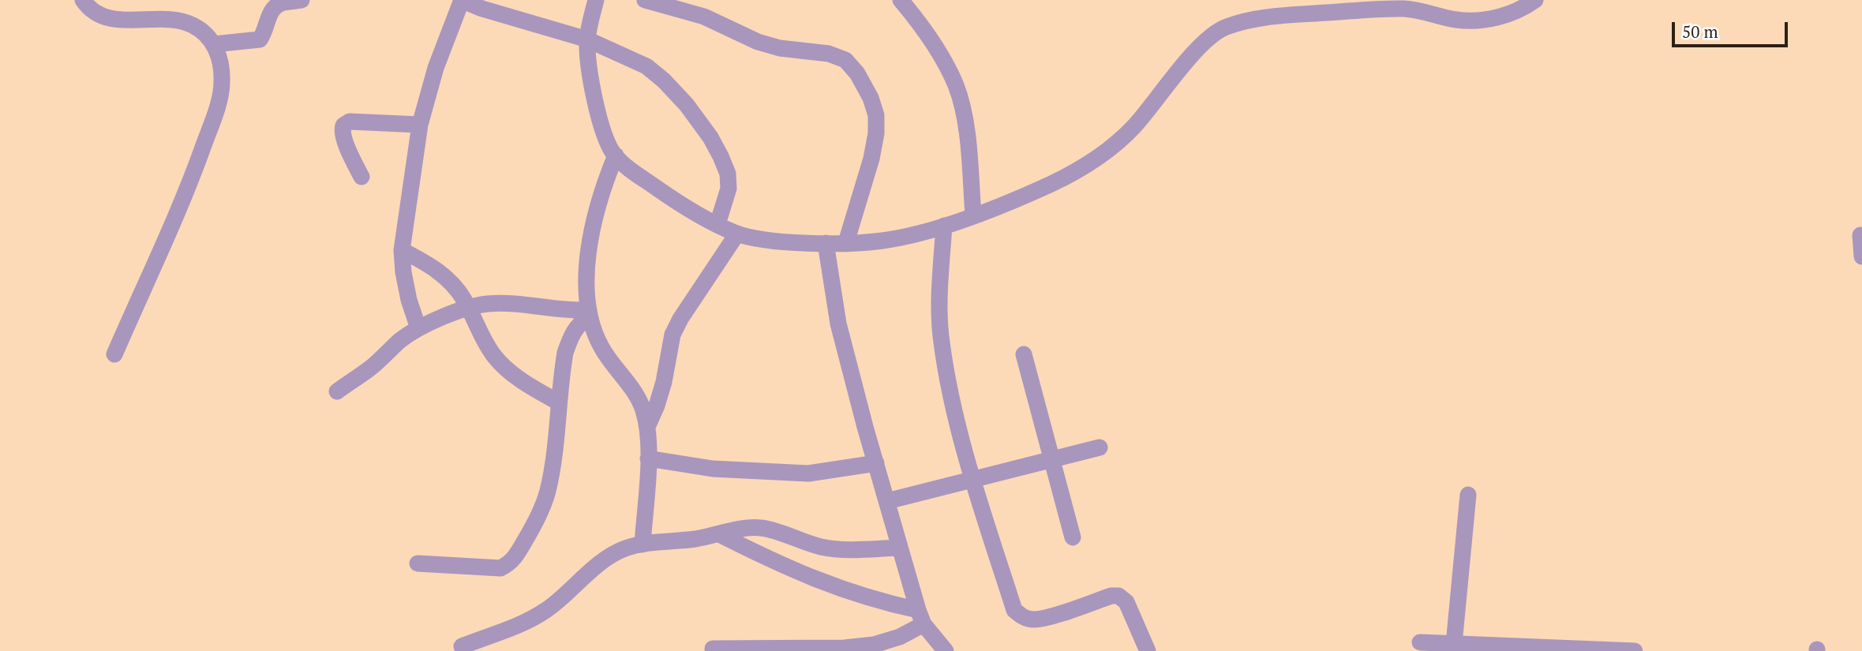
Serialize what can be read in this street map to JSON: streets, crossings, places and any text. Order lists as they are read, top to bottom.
{
  "scale_bar": "50 m"
}
